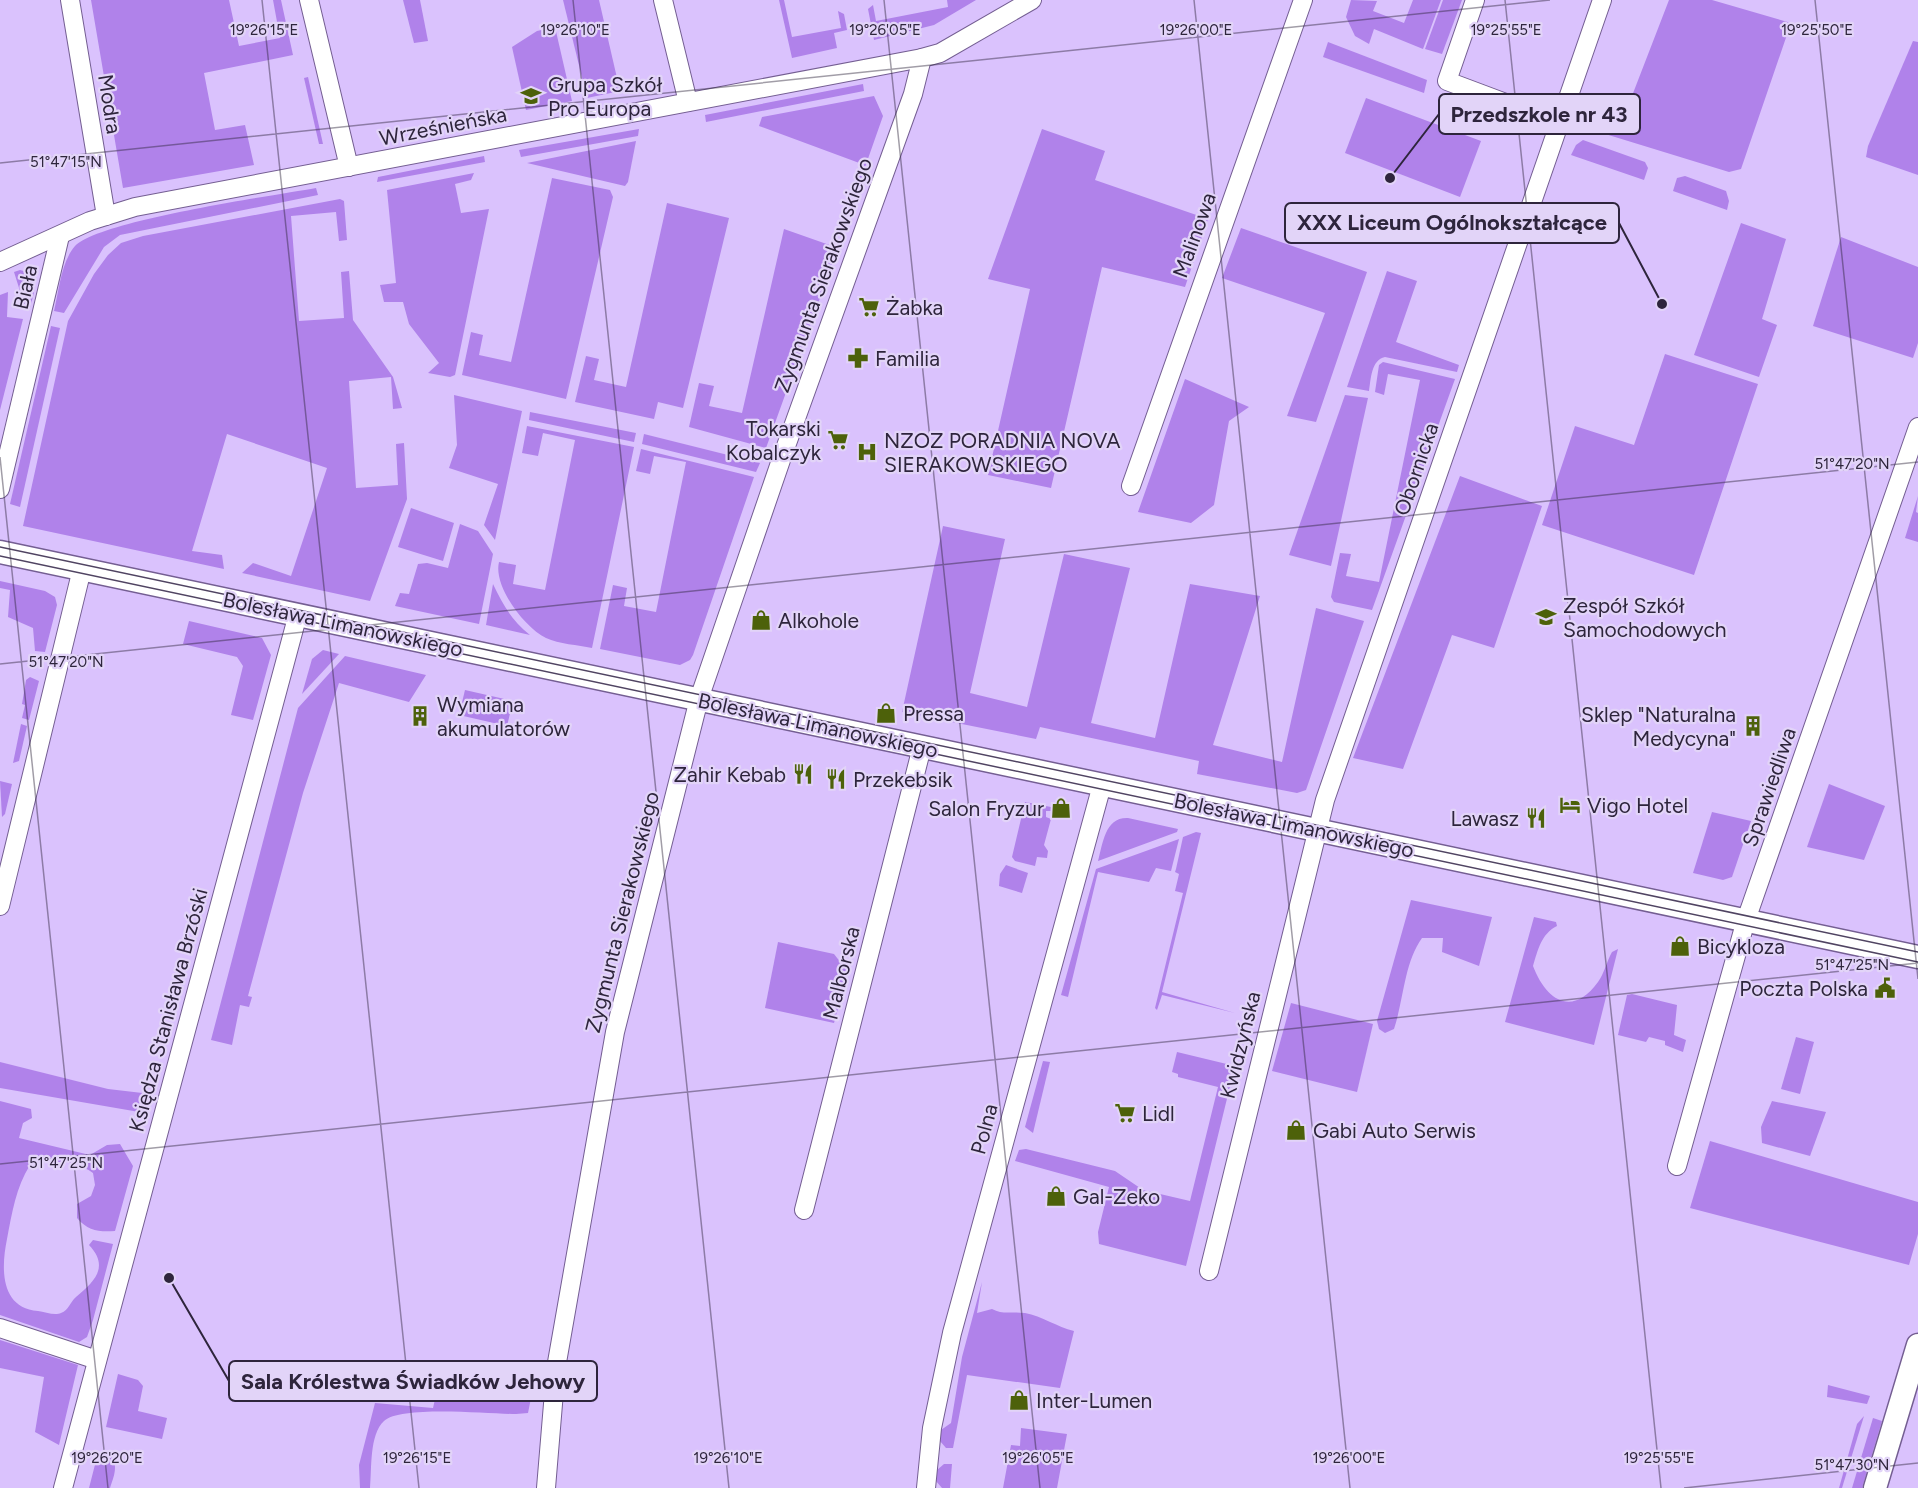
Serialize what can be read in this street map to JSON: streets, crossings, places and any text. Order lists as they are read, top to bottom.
{
  "streets": {
    "street": [
      "Modra",
      "Wrześnieńska",
      "Malinowa",
      "Zygmunta Sierakowskiego",
      "Biała",
      "Obornicka",
      "Bolesława Limanowskiego",
      "Sprawiedliwa",
      "Malborska",
      "Księdza Stanisława Brzóski",
      "Kwidzyńska",
      "Polna"
    ]
  },
  "crossings": [
    ["Modra", "Wrześnieńska"],
    ["Wrześnieńska", "Zygmunta Sierakowskiego"],
    ["Wrześnieńska", "Biała"],
    ["Zygmunta Sierakowskiego", "Bolesława Limanowskiego"],
    ["Obornicka", "Bolesława Limanowskiego"],
    ["Obornicka", "Kwidzyńska"],
    ["Bolesława Limanowskiego", "Sprawiedliwa"],
    ["Bolesława Limanowskiego", "Malborska"],
    ["Bolesława Limanowskiego", "Księdza Stanisława Brzóski"],
    ["Bolesława Limanowskiego", "Kwidzyńska"],
    ["Bolesława Limanowskiego", "Polna"]
  ],
  "places": {
    "school or university": ["Grupa Szkół Pro Europa", "Zespół Szkół Samochodowych"],
    "other": ["Przedszkole nr 43", "XXX Liceum Ogólnokształcące", "Sala Królestwa Świadków Jehowy"],
    "supermarket": ["Żabka", "Tokarski Kobalczyk", "Lidl"],
    "pharmacy": ["Familia"],
    "hospital": ["NZOZ PORADNIA NOVA SIERAKOWSKIEGO"],
    "shop": [
      "Alkohole",
      "Pressa",
      "Salon Fryzur",
      "Bicykloza",
      "Gabi Auto Serwis",
      "Gal-Zeko",
      "Inter-Lumen"
    ],
    "building": ["Wymiana akumulatorów", "Sklep \"Naturalna Medycyna\""],
    "restaurant": ["Zahir Kebab", "Przekebsik", "Lawasz"],
    "hotel": ["Vigo Hotel"],
    "public building": ["Poczta Polska"]
  },
  "coordinates": [
    "19°26'15\"E",
    "19°26'10\"E",
    "19°26'05\"E",
    "19°26'00\"E",
    "19°25'55\"E",
    "19°25'50\"E",
    "51°47'15\"N",
    "51°47'20\"N",
    "51°47'25\"N",
    "19°26'20\"E",
    "51°47'30\"N"
  ]
}
